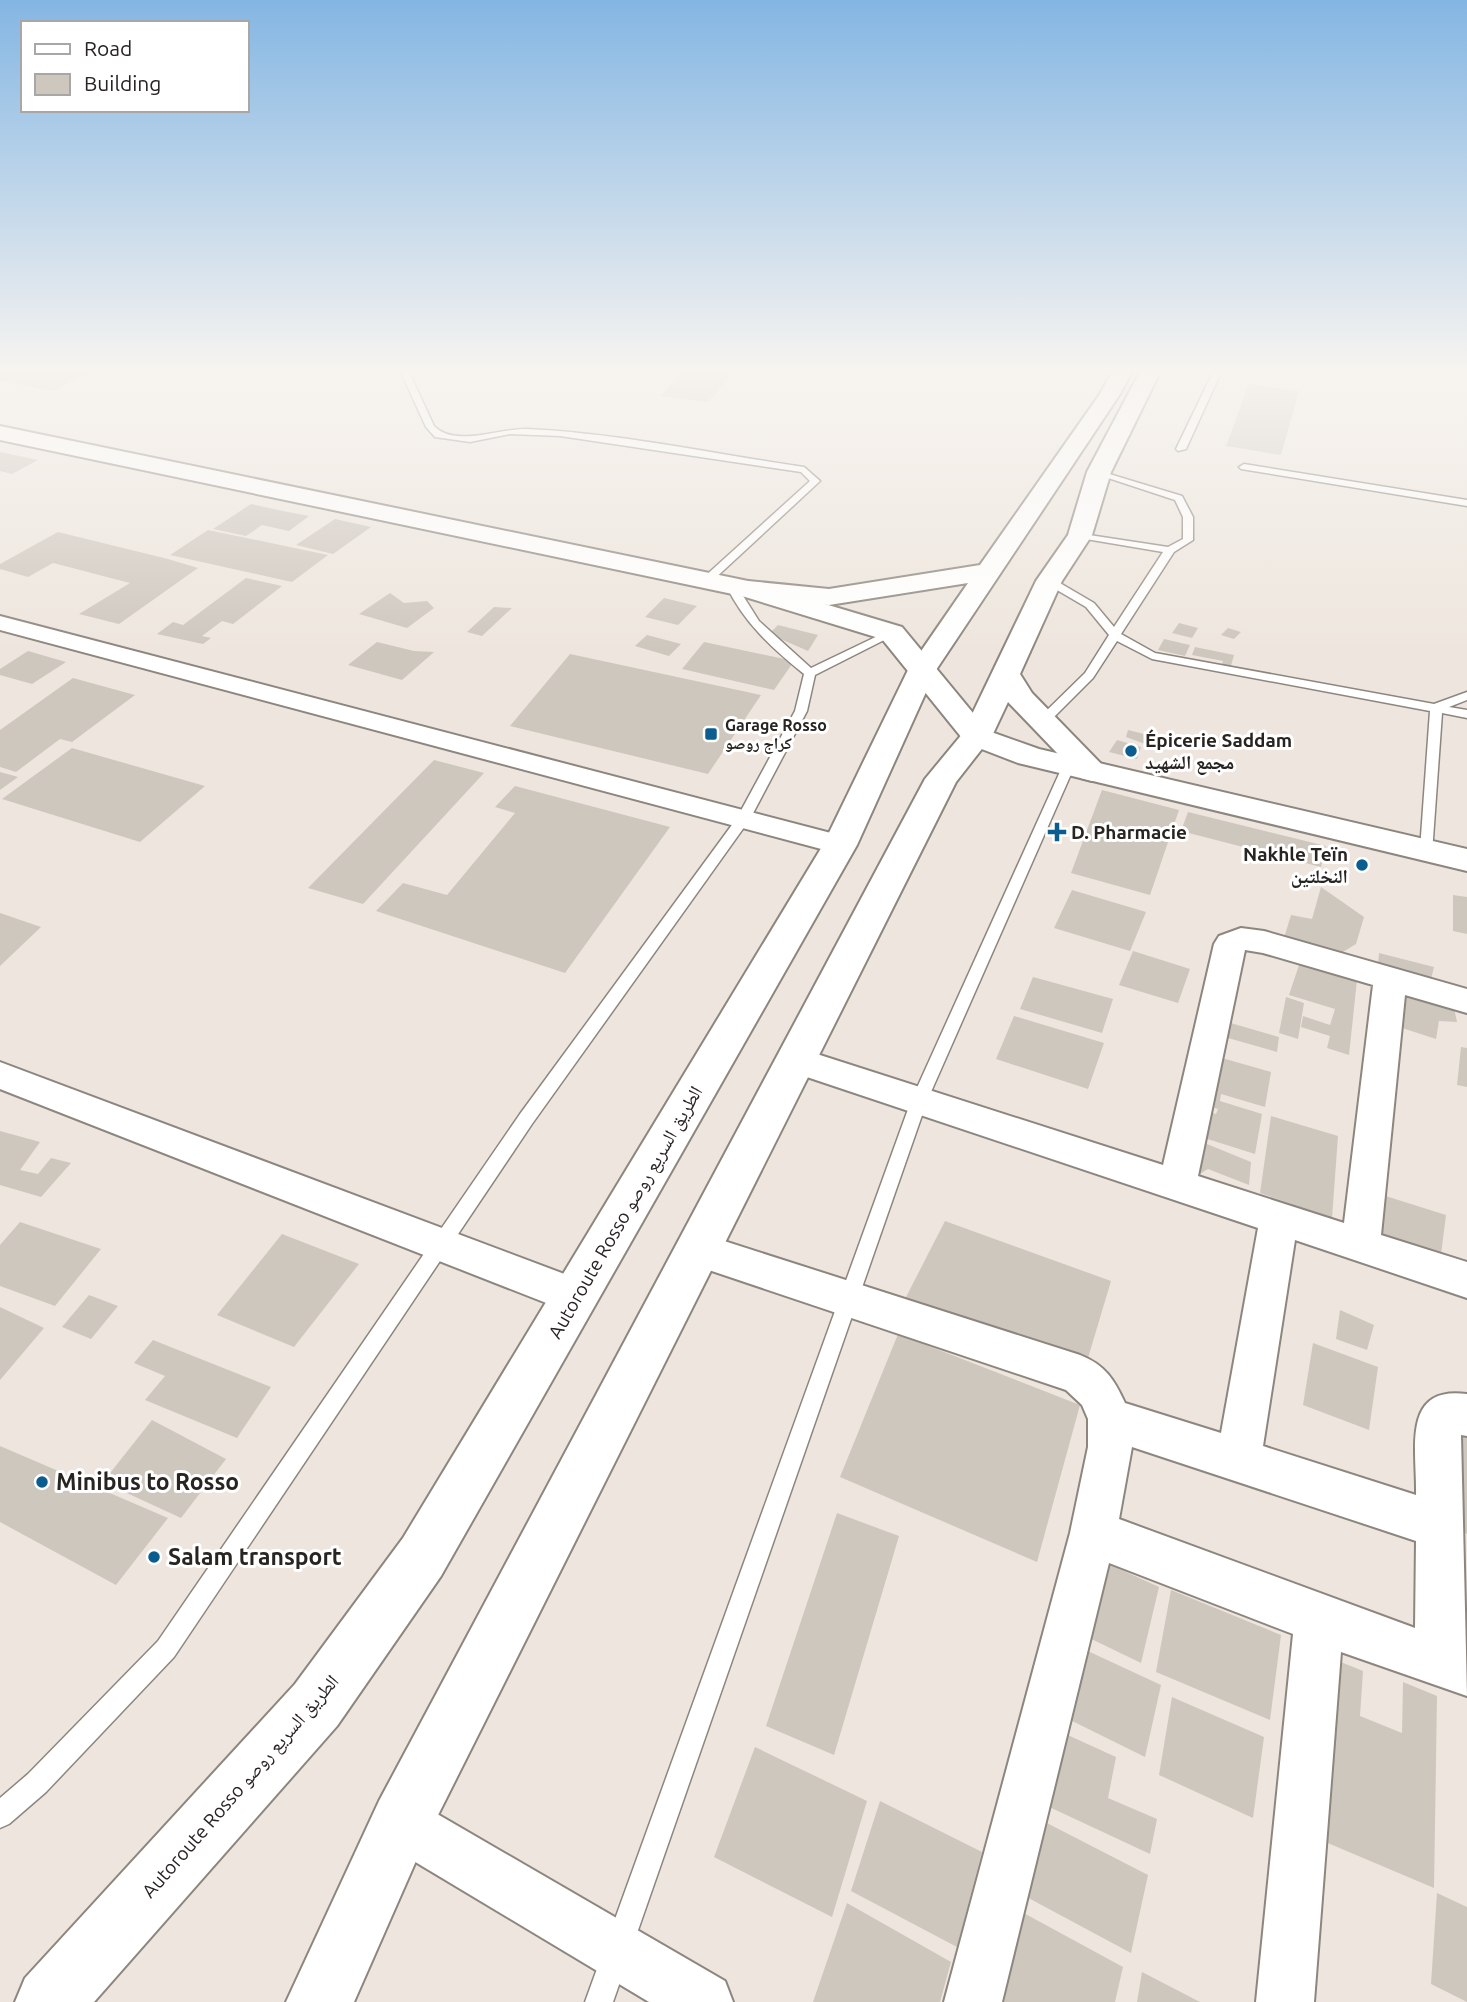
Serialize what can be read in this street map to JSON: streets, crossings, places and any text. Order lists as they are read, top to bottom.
{
  "streets": {
    "main road": ["Autoroute Rosso الطريق السريع روصو"]
  },
  "places": {
    "transit": ["Garage Rosso كراج روصو"],
    "other": [
      "Épicerie Saddam مجمع الشهيد",
      "Nakhle Teïn النخلتين",
      "Minibus to Rosso",
      "Salam transport"
    ],
    "health": ["D. Pharmacie"]
  },
  "legend": ["Road", "Building"]
}
